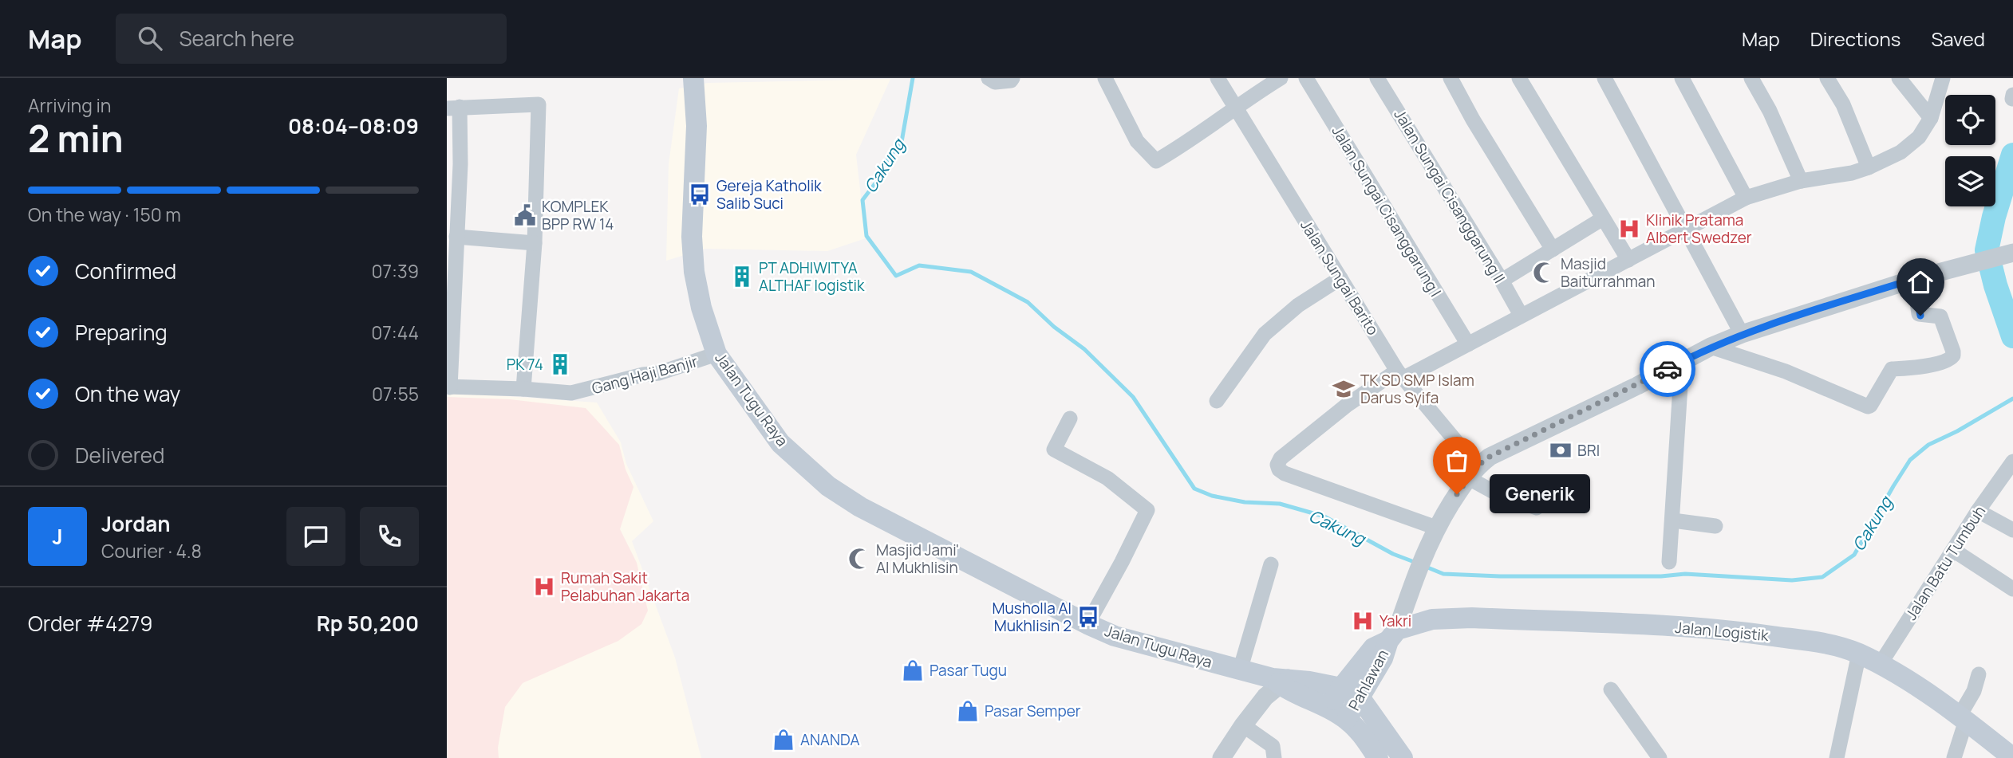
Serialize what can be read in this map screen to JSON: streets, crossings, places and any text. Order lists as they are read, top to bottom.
{
  "streets": {
    "main road": ["Jalan Tugu Raya", "Jalan Logistik", "Pahlawan"],
    "street": [
      "Jalan Sungai Cisanggarung II",
      "Jalan Sungai Cisanggarung I",
      "Jalan Sungai Barito",
      "Gang Haji Banjir",
      "Jalan Batu Tumbuh"
    ]
  },
  "crossings": [
    ["Jalan Sungai Barito", "Pahlawan"],
    ["Gang Haji Banjir", "Jalan Tugu Raya"],
    ["Jalan Batu Tumbuh", "Jalan Logistik"],
    ["Jalan Logistik", "Pahlawan"]
  ],
  "water": ["Cakung"],
  "places": {
    "bus stop": ["Gereja Katholik Salib Suci", "Musholla Al Mukhlisin 2"],
    "public building": ["KOMPLEK BPP RW 14"],
    "hospital": ["Klinik Pratama Albert Swedzer", "Rumah Sakit Pelabuhan Jakarta", "Yakri"],
    "mosque": ["Masjid Baiturrahman", "Masjid Jami' Al Mukhlisin"],
    "building": ["PT ADHIWITYA ALTHAF logistik", "PK 74"],
    "school or university": ["TK SD SMP Islam Darus Syifa"],
    "bank": ["BRI"],
    "other": ["Generik"],
    "shop": ["Pasar Tugu", "Pasar Semper", "ANANDA"]
  },
  "page": {
    "header": "Map",
    "search": "Search here",
    "nav": ["Map", "Directions", "Saved"],
    "heading": ["2 min", "Arriving in", "08:04–08:09"],
    "panel": [
      "Jordan",
      "Courier · 4.8",
      "Order #4279",
      "Rp 50,200"
    ],
    "bar": "On the way · 150 m",
    "list": [
      ["Confirmed", "07:39"],
      ["Preparing", "07:44"],
      ["On the way", "07:55"],
      "Delivered"
    ],
    "bubble": "Generik",
    "round": "J"
  }
}
